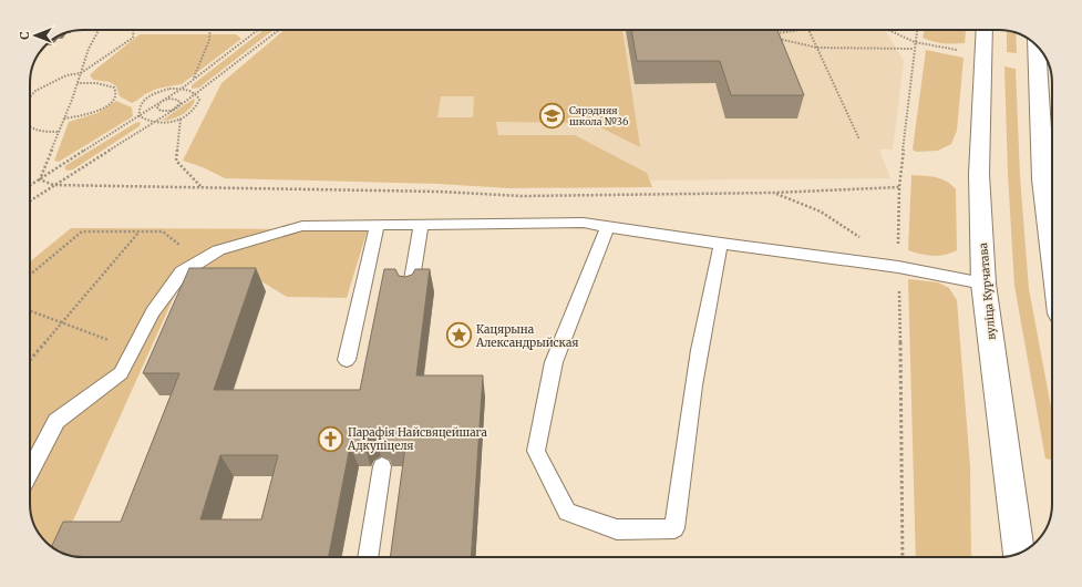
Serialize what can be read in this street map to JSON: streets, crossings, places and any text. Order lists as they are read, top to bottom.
{
  "streets": {
    "main road": ["вуліца Курчатава"]
  },
  "places": {
    "school or university": ["Сярэдняя школа №36"],
    "place": ["Кацярына Александрыйская"],
    "church": ["Парафія Найсвяцейшага Адкупіцеля"]
  },
  "north": "left"
}
